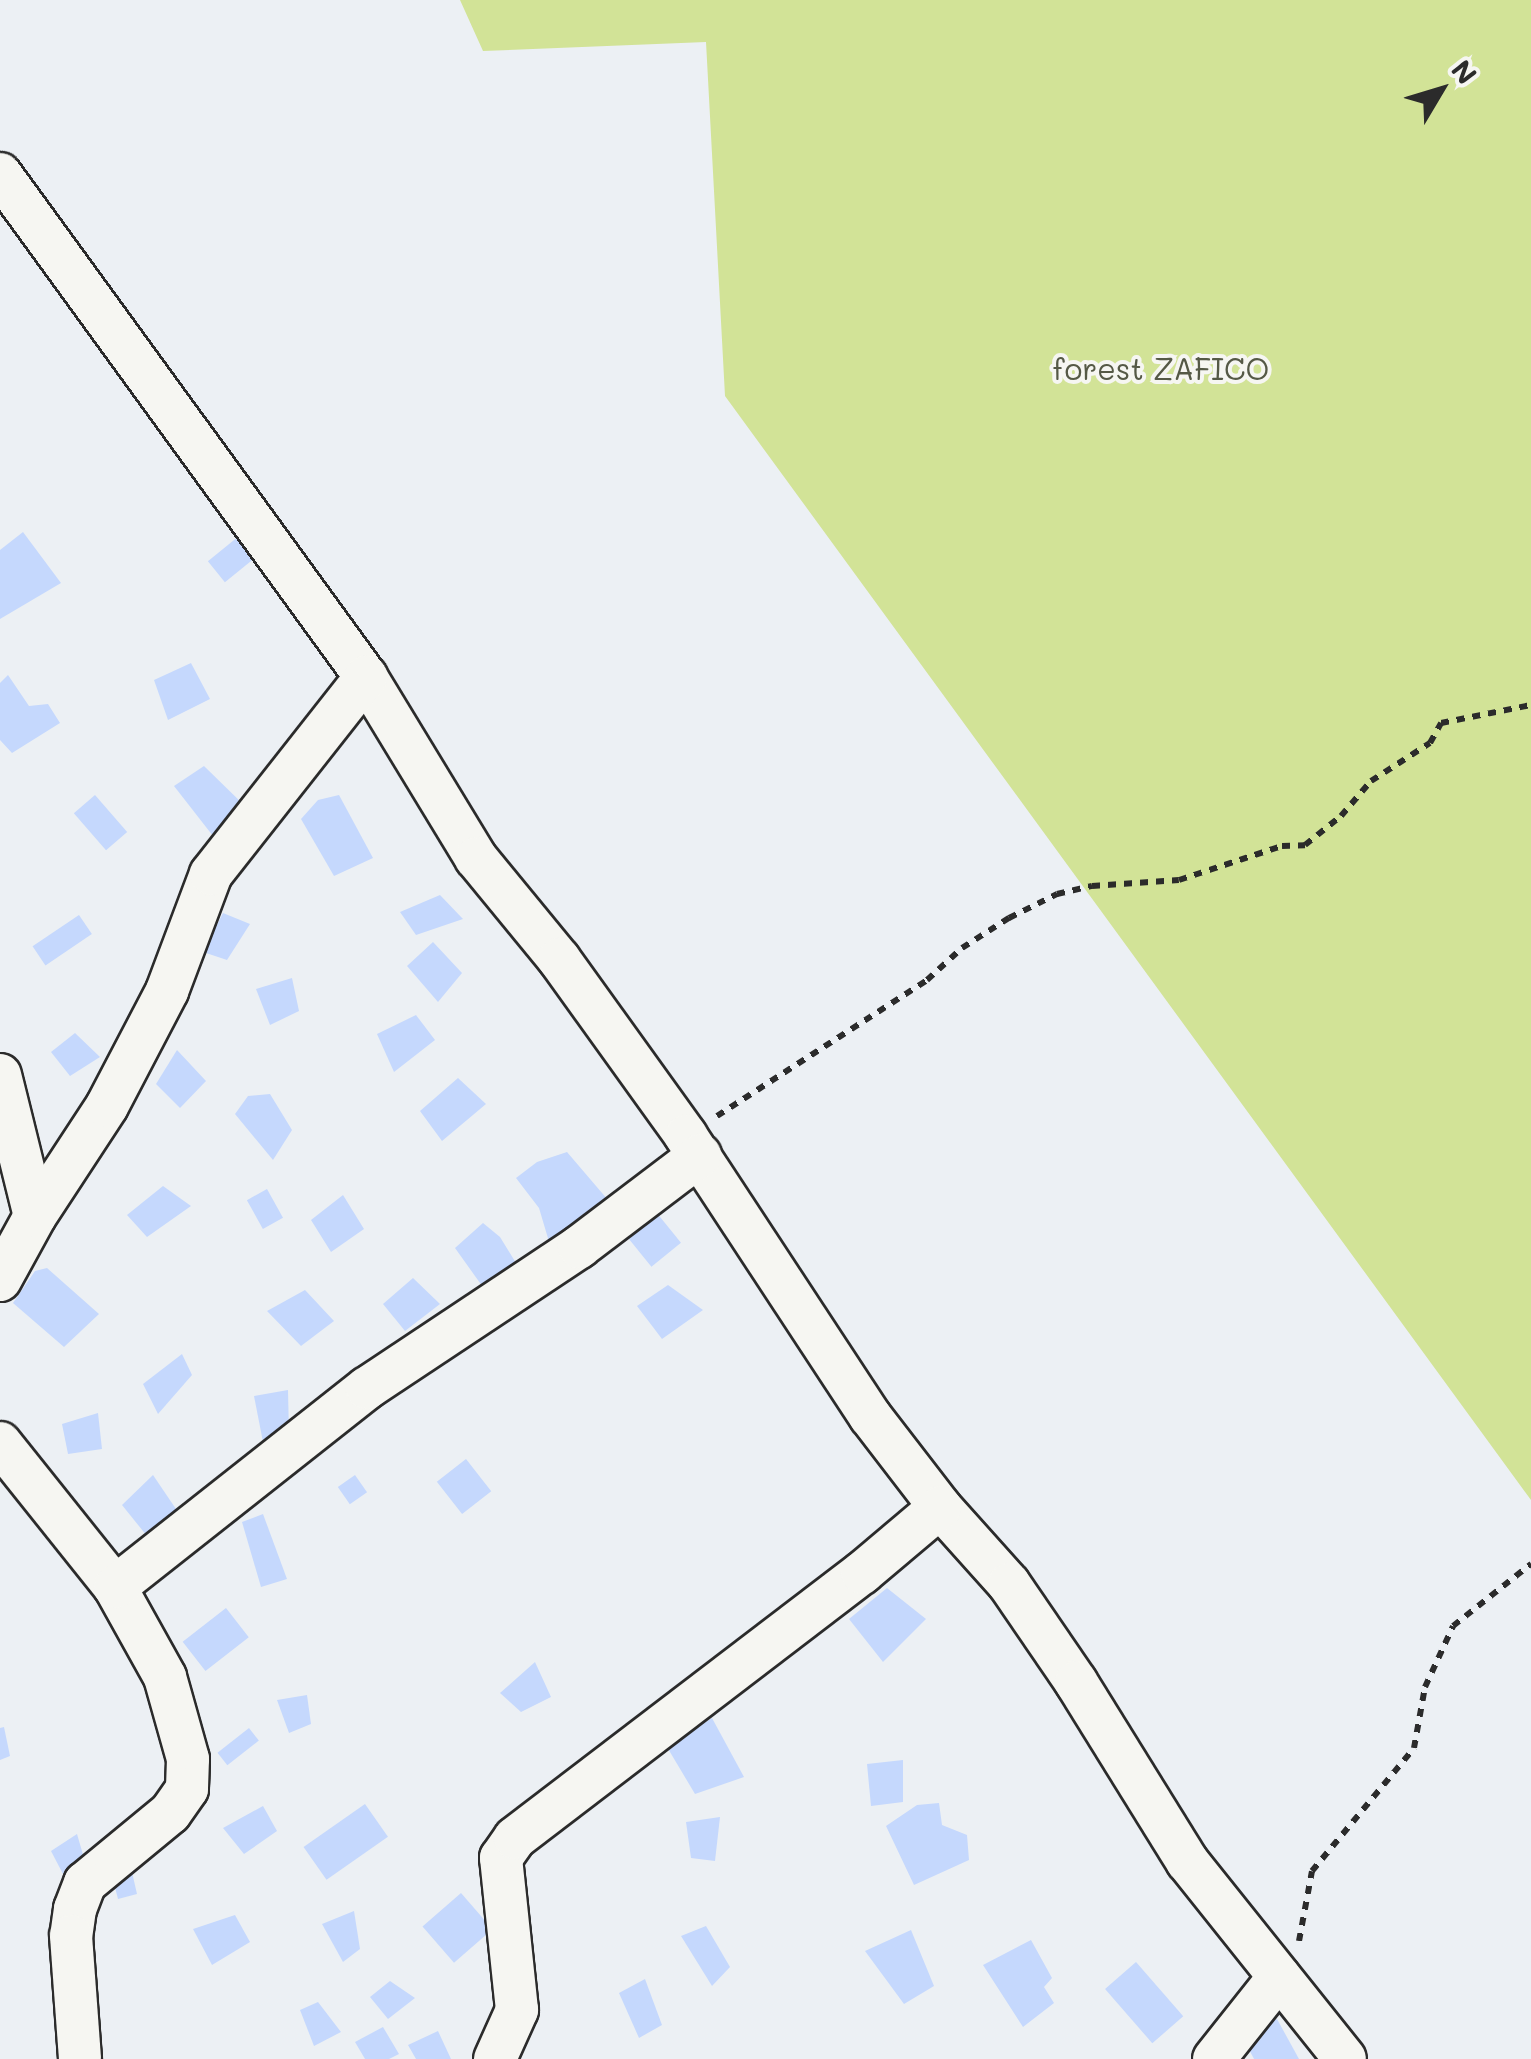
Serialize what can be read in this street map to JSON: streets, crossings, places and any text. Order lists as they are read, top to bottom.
{
  "parks": ["forest ZAFICO"],
  "north": "top right"
}
